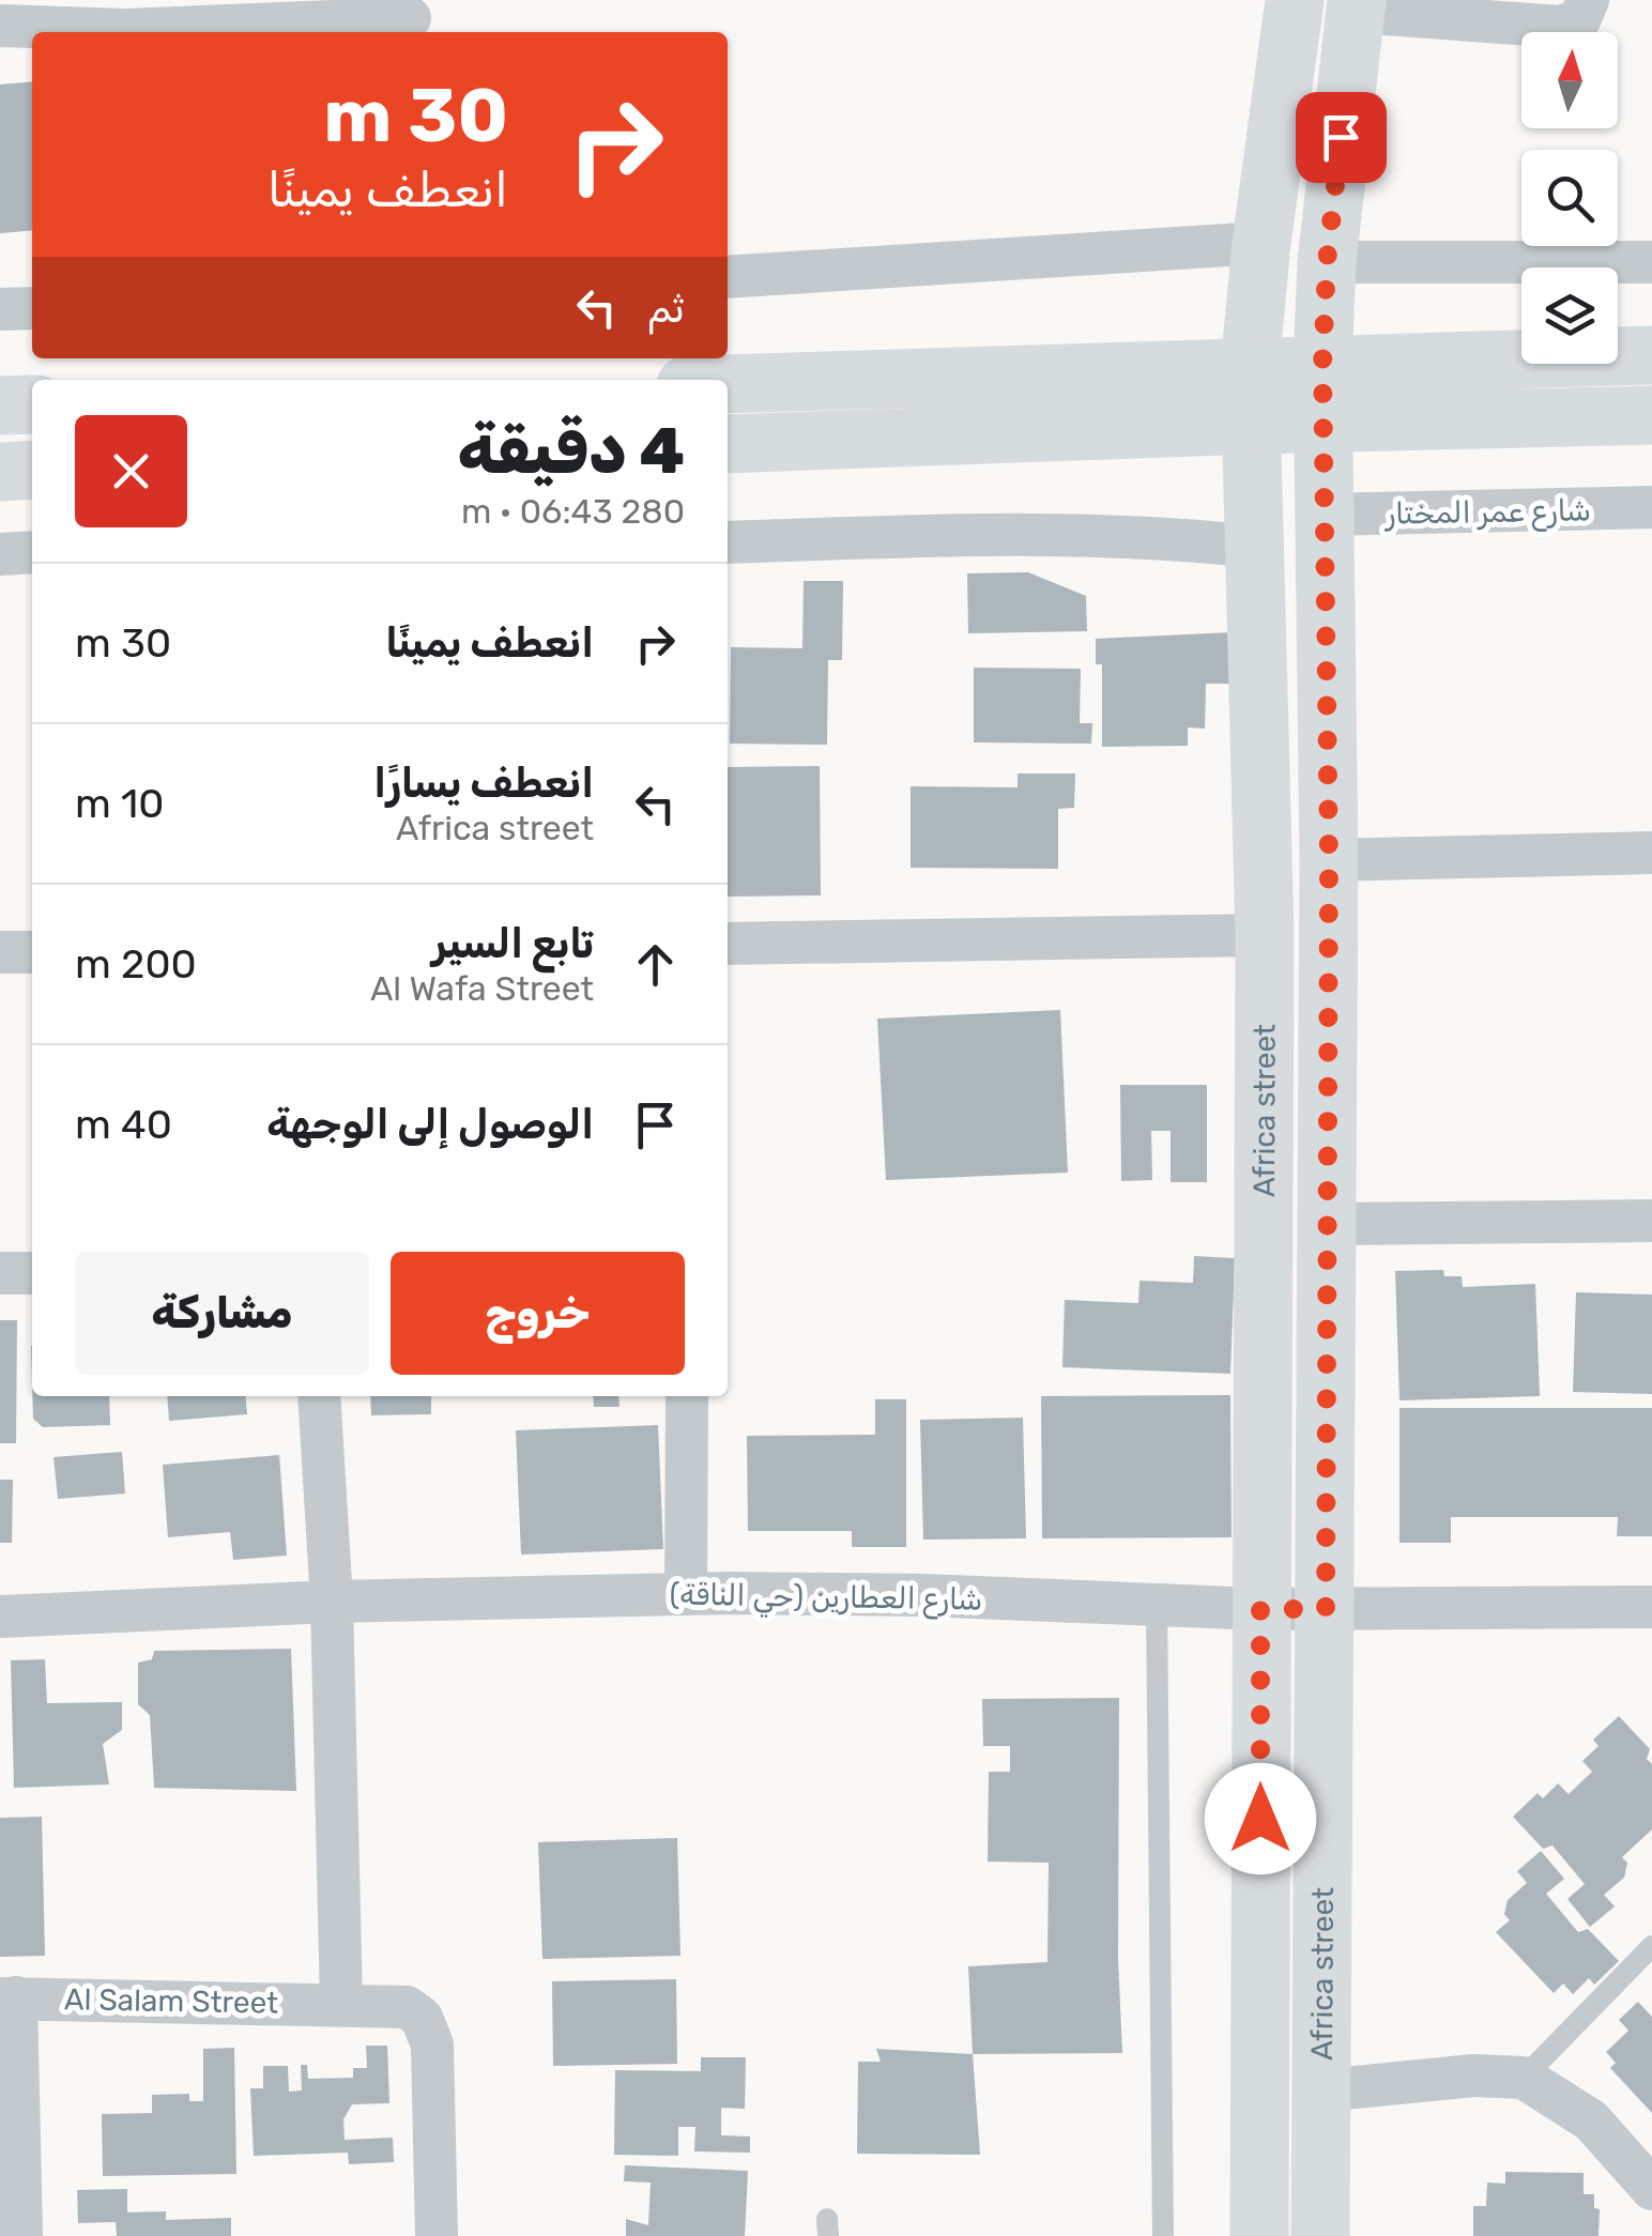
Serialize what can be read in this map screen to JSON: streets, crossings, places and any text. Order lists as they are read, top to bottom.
{
  "streets": {
    "main road": ["Africa street"],
    "street": ["شارع عمر المختار", "شارع العطارين (حي الناقة)", "Al Salam Street"]
  },
  "crossings": [
    ["شارع عمر المختار", "Africa street"],
    ["Africa street", "شارع العطارين (حي الناقة)"]
  ],
  "north": "top",
  "page": {
    "turn": ["30 m", "انعطف يمينًا"],
    "then": "ثم",
    "heading": ["4 دقيقة", "280 m · 06:43"],
    "list": [
      {
        "name": "انعطف يمينًا",
        "value": "30 m"
      },
      {
        "name": "انعطف يسارًا",
        "note": "Africa street",
        "value": "10 m"
      },
      {
        "name": "تابع السير",
        "note": "Al Wafa Street",
        "value": "200 m"
      },
      {
        "name": "الوصول إلى الوجهة",
        "value": "40 m"
      }
    ],
    "buttons": ["خروج", "مشاركة"]
  }
}
